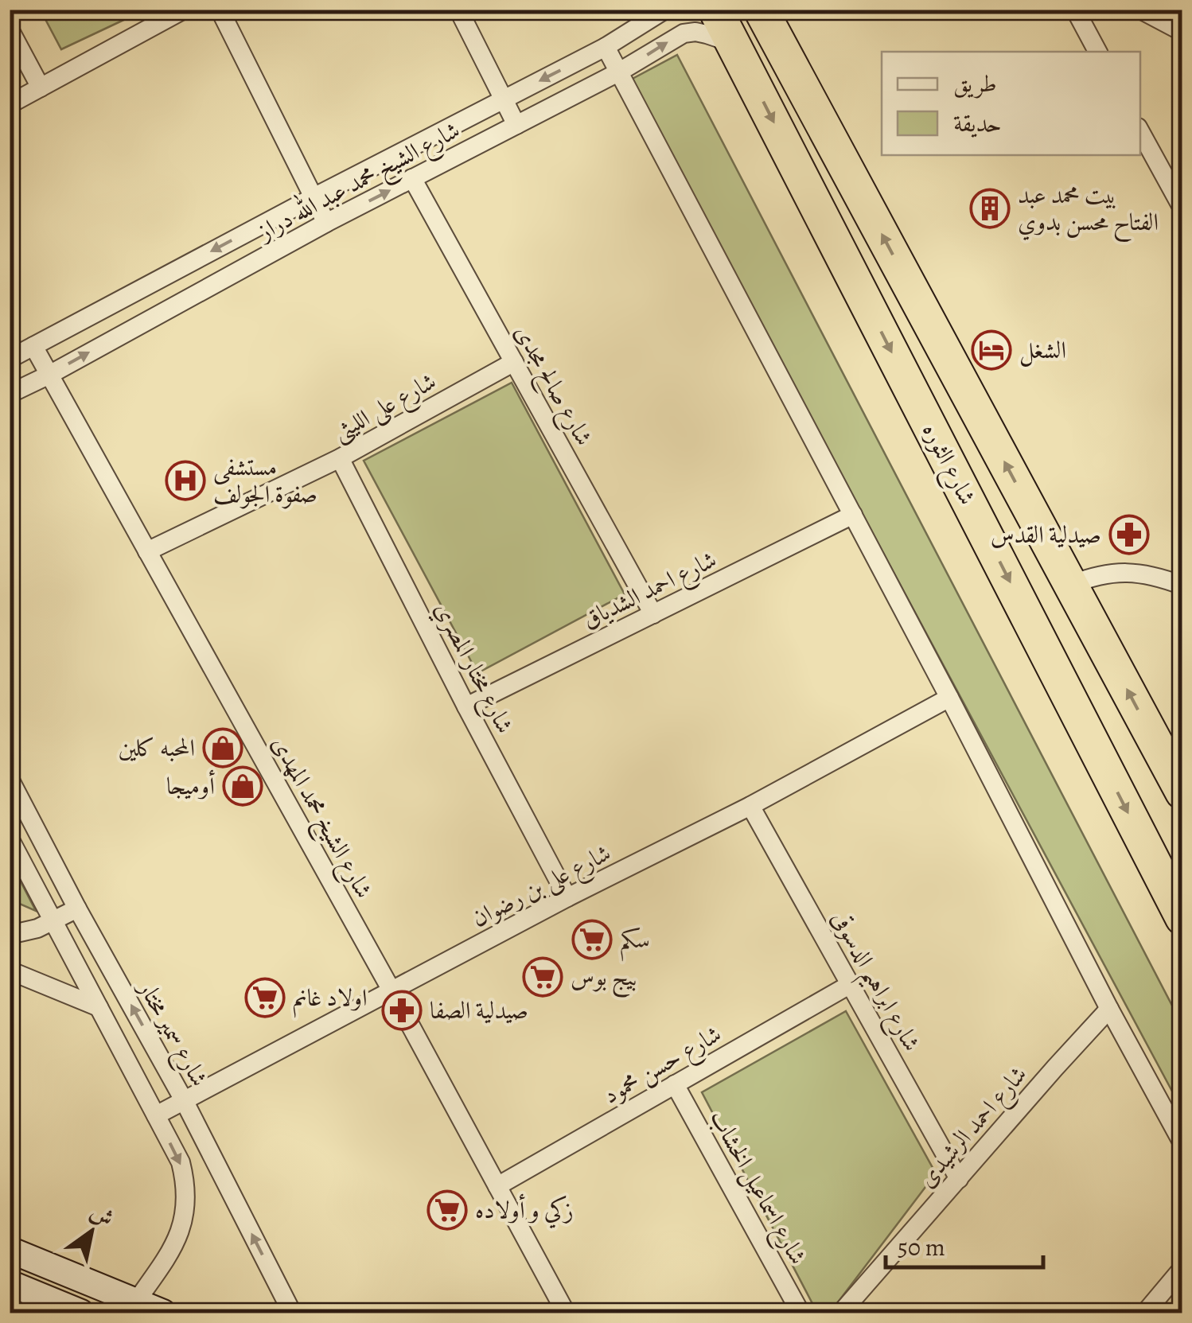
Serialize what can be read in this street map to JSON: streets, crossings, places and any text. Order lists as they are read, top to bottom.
{
  "streets": {
    "highway": ["شارع الثوره"],
    "street": [
      "شارع الشيخ محمد عبد الله دراز",
      "شارع صالح مجدى",
      "شارع على الليثى",
      "شارع احمد الشدياق",
      "شارع مختار المصري",
      "شارع الشيخ محمد المهدى",
      "شارع على بن رضوان",
      "شارع ابراهيم الدسوقى",
      "شارع سمير مختار",
      "شارع حسن محمود",
      "شارع احمد الرشيدى",
      "شارع اسماعيل الخشاب"
    ]
  },
  "crossings": [
    ["شارع الشيخ محمد عبد الله دراز", "شارع صالح مجدى"],
    ["شارع الشيخ محمد عبد الله دراز", "شارع الثوره"],
    ["شارع الشيخ محمد عبد الله دراز", "شارع الشيخ محمد المهدى"],
    ["شارع صالح مجدى", "شارع على الليثى"],
    ["شارع صالح مجدى", "شارع احمد الشدياق"],
    ["شارع على الليثى", "شارع مختار المصري"],
    ["شارع على الليثى", "شارع الشيخ محمد المهدى"],
    ["شارع احمد الشدياق", "شارع مختار المصري"],
    ["شارع مختار المصري", "شارع على بن رضوان"],
    ["شارع الشيخ محمد المهدى", "شارع على بن رضوان"],
    ["شارع الشيخ محمد المهدى", "شارع حسن محمود"],
    ["شارع على بن رضوان", "شارع ابراهيم الدسوقى"],
    ["شارع على بن رضوان", "شارع سمير مختار"],
    ["شارع ابراهيم الدسوقى", "شارع حسن محمود"],
    ["شارع ابراهيم الدسوقى", "شارع احمد الرشيدى"],
    ["شارع حسن محمود", "شارع اسماعيل الخشاب"]
  ],
  "places": {
    "building": ["بيت محمد عبد الفتاح محسن بدوي"],
    "hotel": ["الشغل"],
    "hospital": ["مستشفى صفوة الجولف"],
    "pharmacy": ["صيدلية القدس", "صيدلية الصفا"],
    "shop": ["المحبه كلين", "أوميجا"],
    "supermarket": [
      "سكم",
      "بيج بوس",
      "اولاد غانم",
      "زكي و أولاده"
    ]
  },
  "legend": ["طريق", "حديقة"],
  "scale_bar": "50 m",
  "north": "top right"
}
